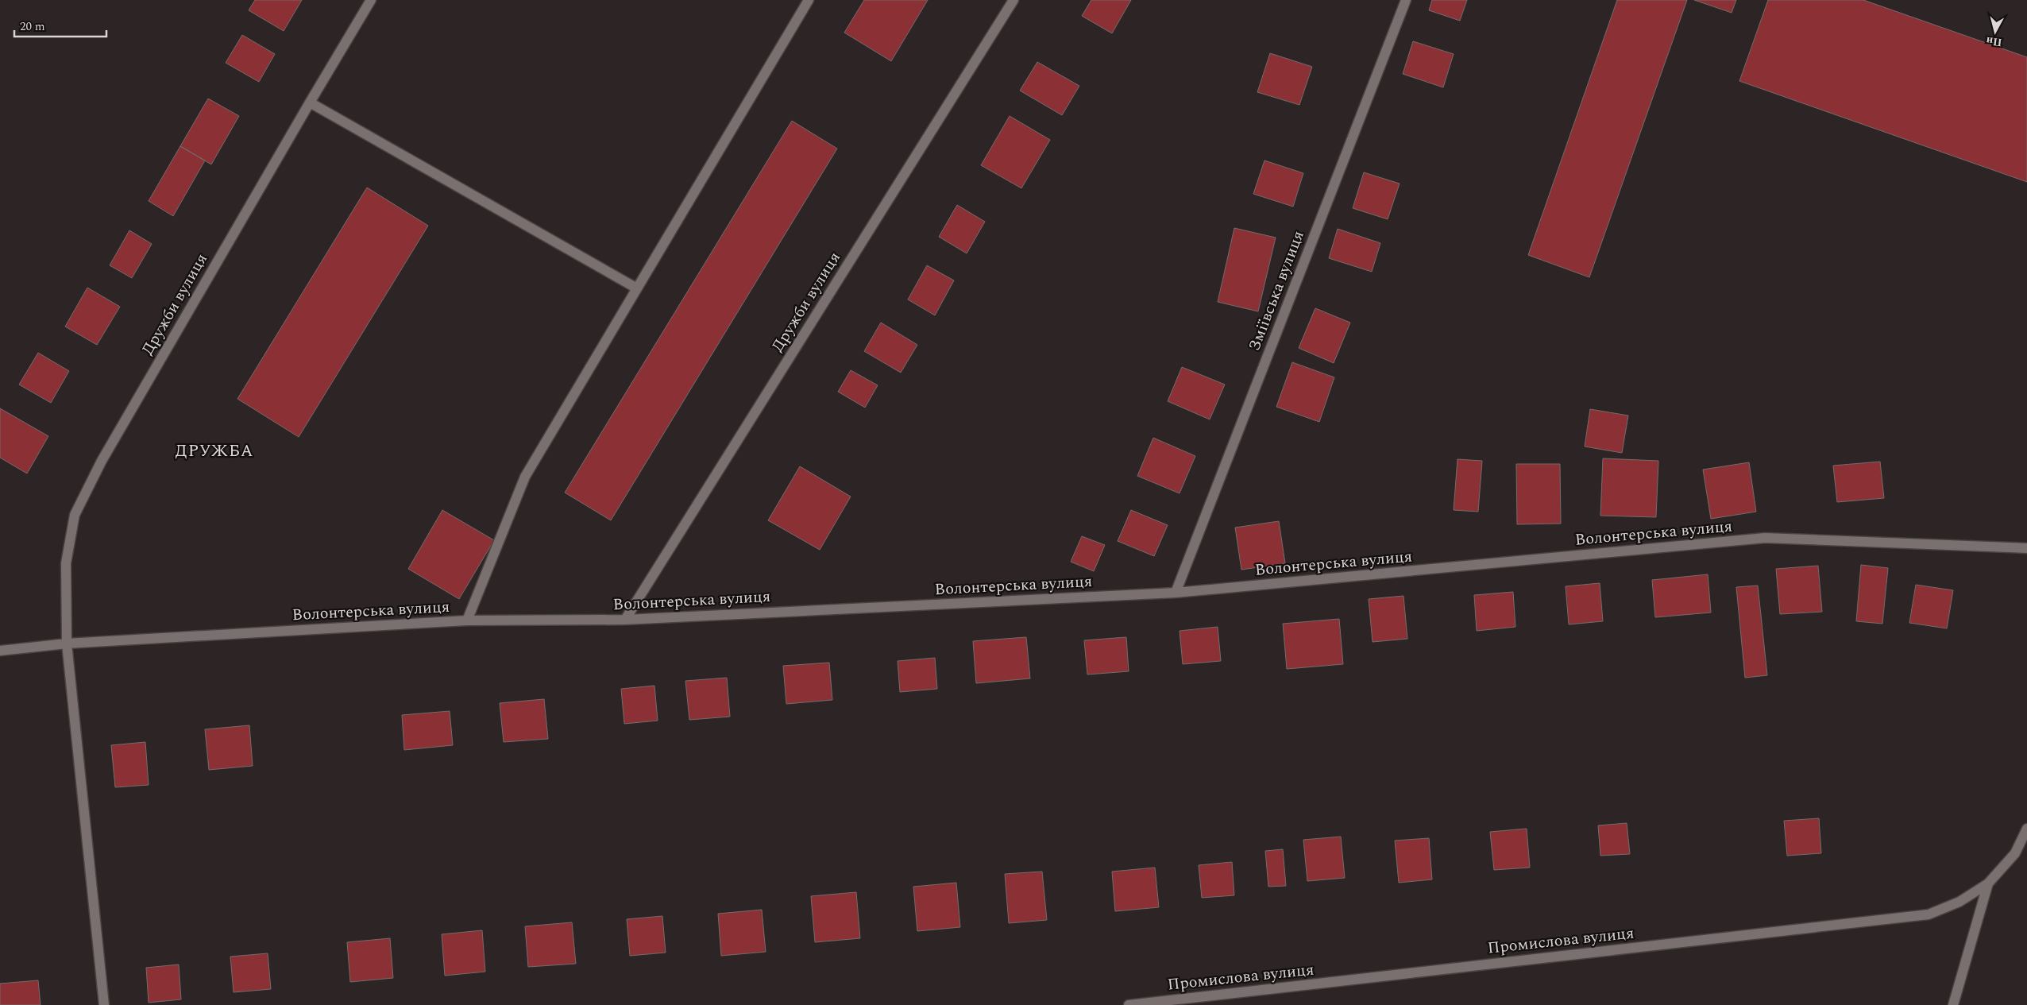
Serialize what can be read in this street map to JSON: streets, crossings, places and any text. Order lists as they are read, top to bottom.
{
  "streets": {
    "street": [
      "Зміївська вулиця",
      "Дружби вулиця",
      "Волонтерська вулиця",
      "Промислова вулиця"
    ]
  },
  "crossings": [
    ["Зміївська вулиця", "Волонтерська вулиця"],
    ["Дружби вулиця", "Волонтерська вулиця"]
  ],
  "districts": ["ДРУЖБА"],
  "scale_bar": "20 m",
  "north": "bottom"
}
